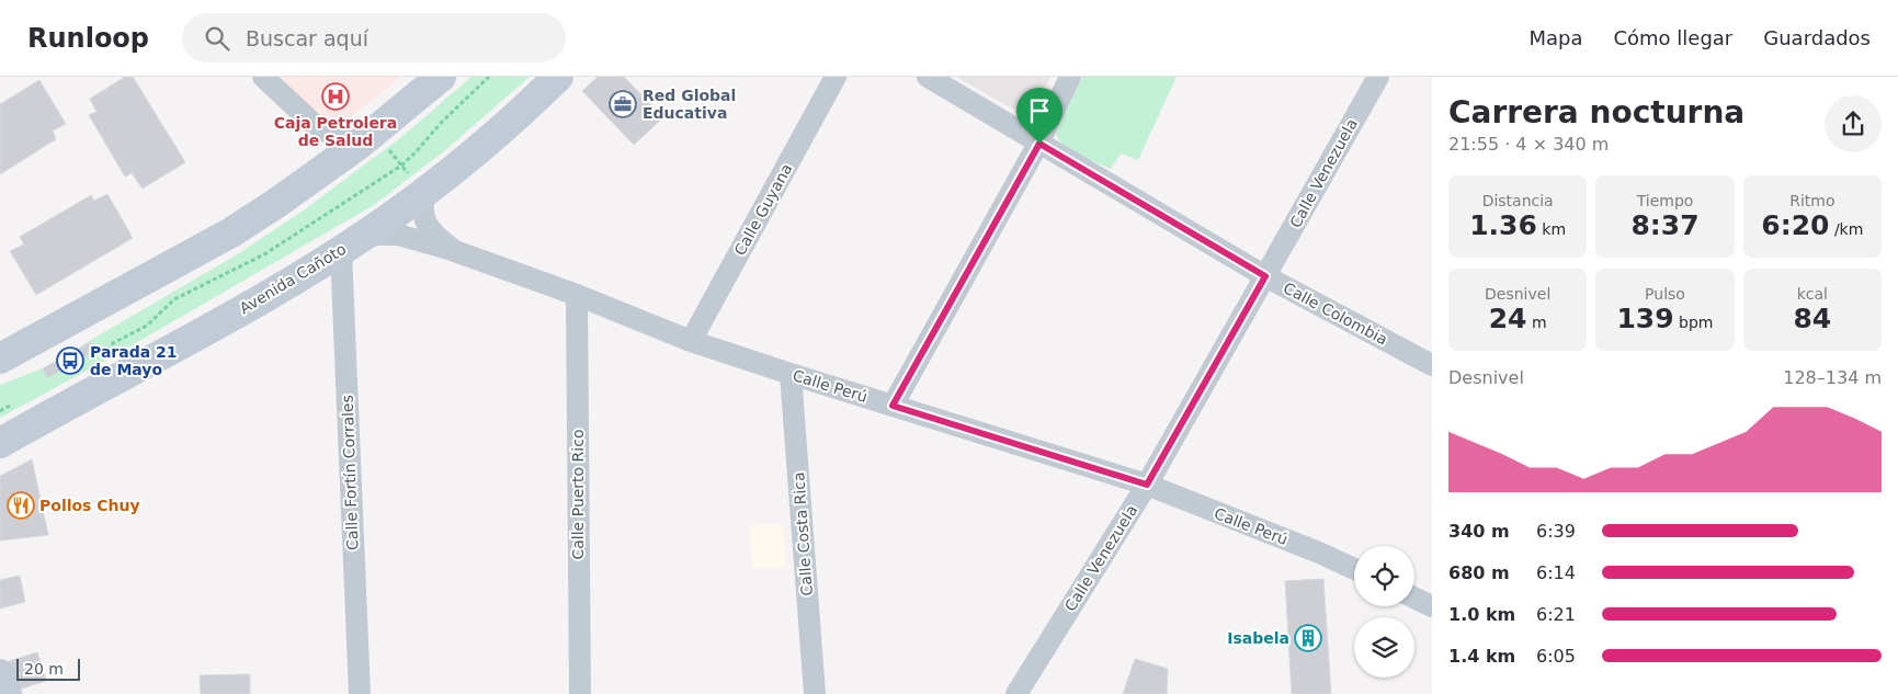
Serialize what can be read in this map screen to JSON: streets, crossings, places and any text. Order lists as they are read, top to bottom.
{
  "streets": {
    "main road": ["Avenida Cañoto"],
    "street": [
      "Calle Venezuela",
      "Calle Guyana",
      "Calle Colombia",
      "Calle Perú",
      "Calle Fortín Corrales",
      "Calle Puerto Rico",
      "Calle Costa Rica"
    ]
  },
  "crossings": [
    ["Calle Venezuela", "Calle Colombia"],
    ["Calle Venezuela", "Calle Perú"],
    ["Calle Guyana", "Calle Perú"],
    ["Avenida Cañoto", "Calle Perú"],
    ["Avenida Cañoto", "Calle Fortín Corrales"],
    ["Calle Perú", "Calle Fortín Corrales"],
    ["Calle Perú", "Calle Puerto Rico"],
    ["Calle Perú", "Calle Costa Rica"]
  ],
  "places": {
    "hospital": ["Caja Petrolera de Salud"],
    "office": ["Red Global Educativa"],
    "bus stop": ["Parada 21 de Mayo"],
    "restaurant": ["Pollos Chuy"],
    "building": ["Isabela"]
  },
  "scale_bar": "20 m",
  "page": {
    "header": "Runloop",
    "search": "Buscar aquí",
    "nav": ["Mapa", "Cómo llegar", "Guardados"],
    "heading": ["Carrera nocturna", "21:55 · 4 × 340 m"],
    "stats": [
      ["Distancia", "1.36 km"],
      ["Tiempo", "8:37"],
      ["Ritmo", "6:20 /km"],
      ["Desnivel", "24 m"],
      ["Pulso", "139 bpm"],
      ["kcal", "84"]
    ],
    "chart": ["Desnivel", "128–134 m"],
    "list": [
      {
        "name": "340 m",
        "note": "6:39"
      },
      {
        "name": "680 m",
        "note": "6:14"
      },
      {
        "name": "1.0 km",
        "note": "6:21"
      },
      {
        "name": "1.4 km",
        "note": "6:05"
      }
    ],
    "scale": "20 m"
  }
}
